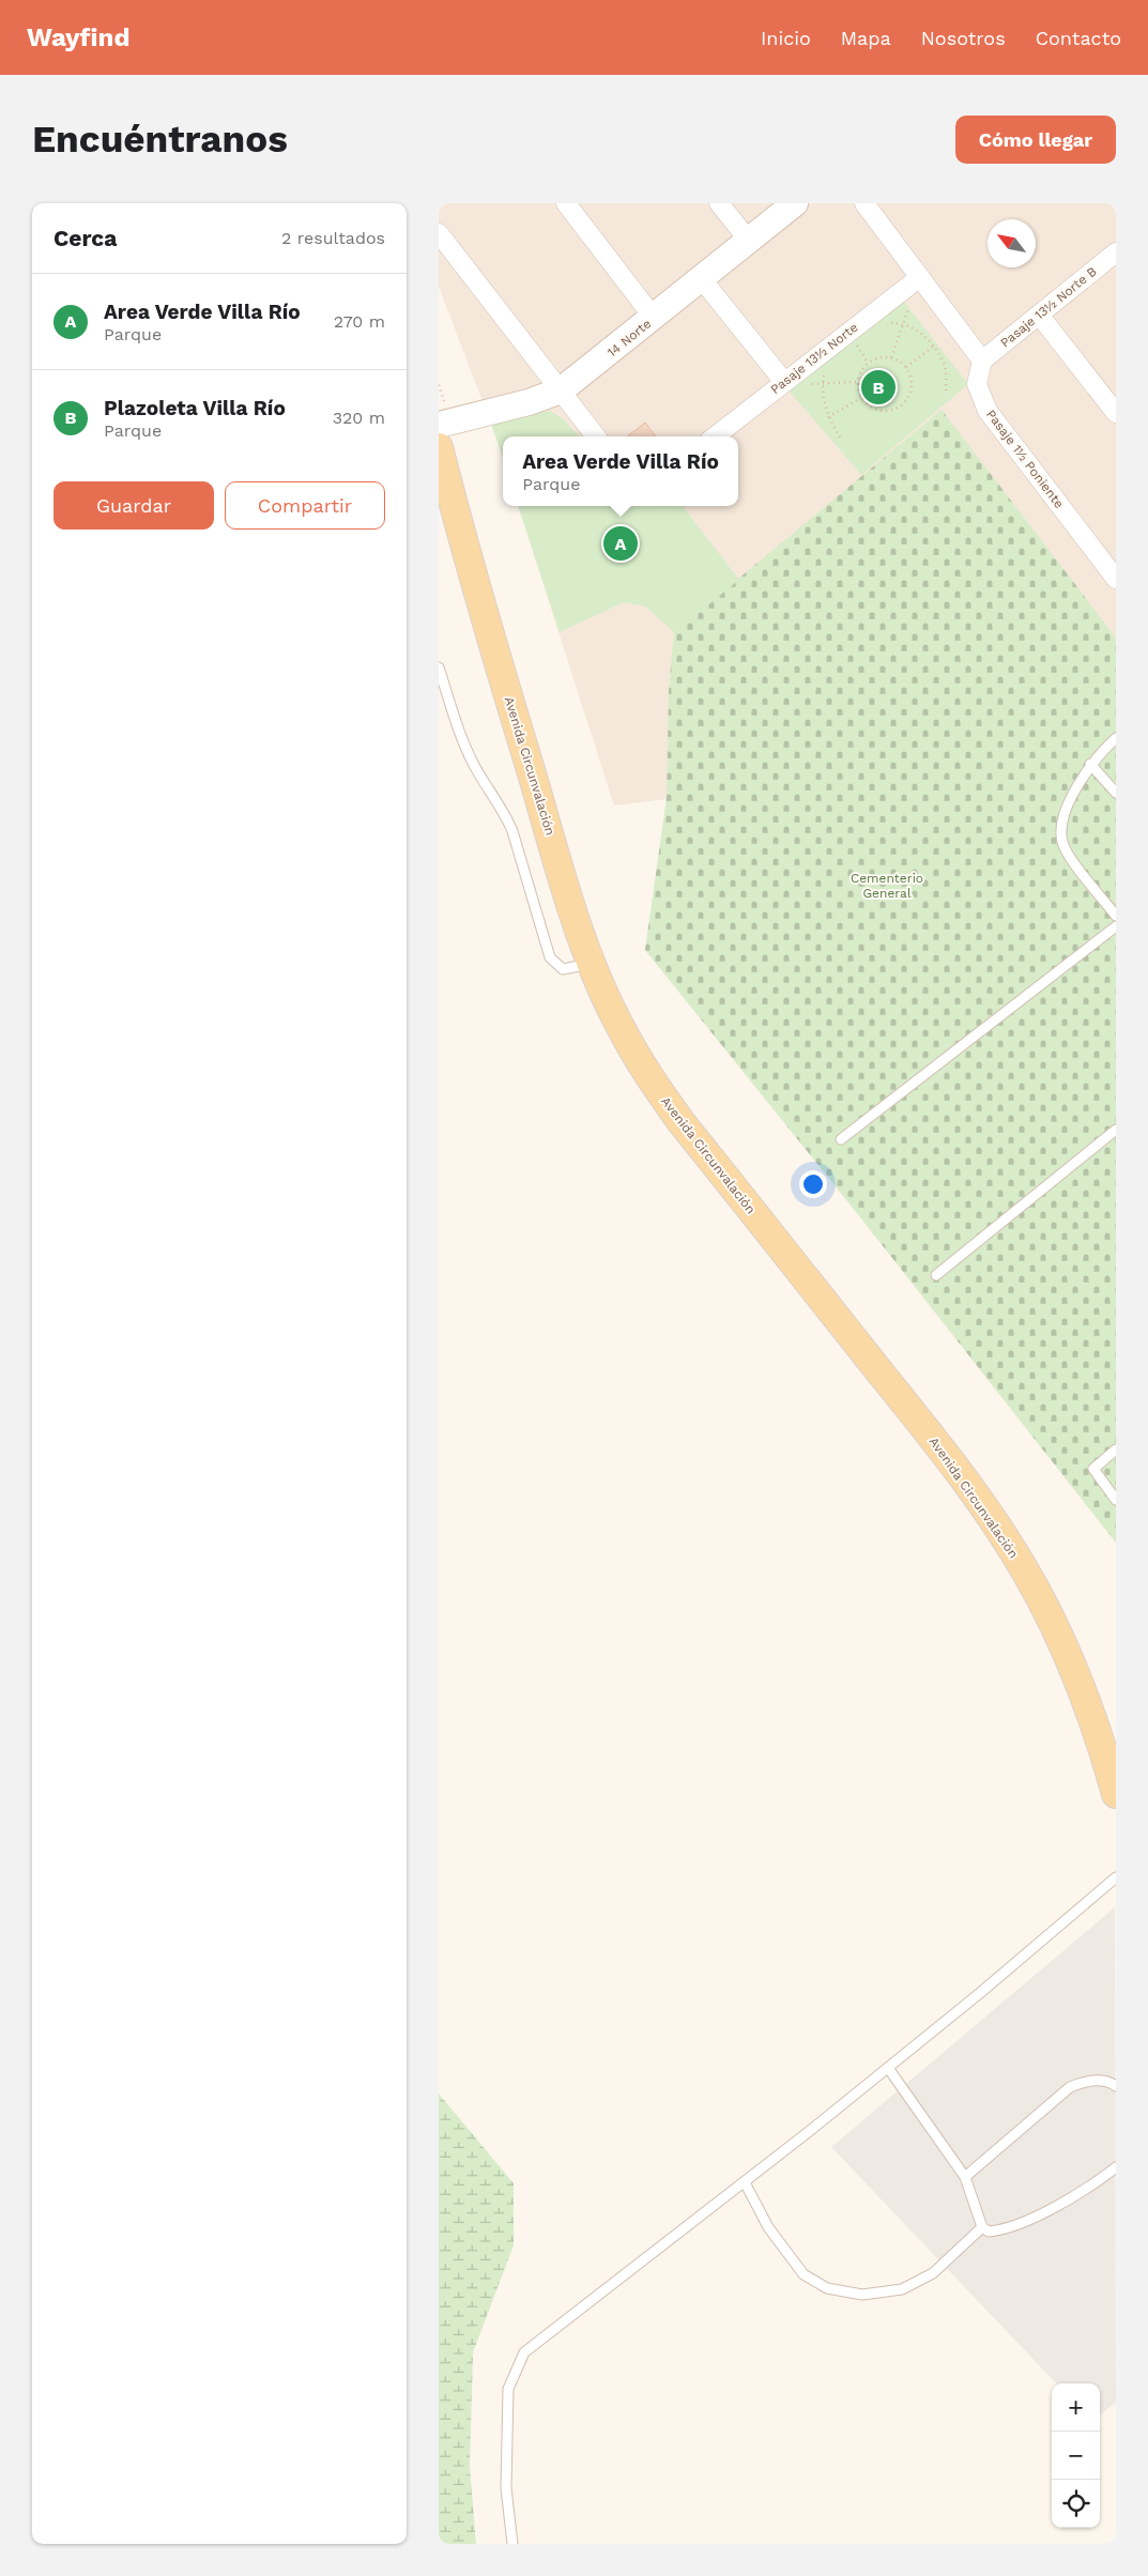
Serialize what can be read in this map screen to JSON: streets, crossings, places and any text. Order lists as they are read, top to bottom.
{
  "streets": {
    "main road": ["Avenida Circunvalación"],
    "street": [
      "Pasaje 13½ Norte B",
      "14 Norte",
      "Pasaje 13½ Norte",
      "Pasaje 1½ Poniente"
    ]
  },
  "crossings": [
    ["Pasaje 13½ Norte B", "Pasaje 1½ Poniente"]
  ],
  "parks": ["Cementerio General"],
  "north": "top left",
  "page": {
    "header": "Wayfind",
    "nav": [
      "Inicio",
      "Mapa",
      "Nosotros",
      "Contacto"
    ],
    "buttons": [
      "Cómo llegar",
      ["Guardar", "Compartir"]
    ],
    "title": "Encuéntranos",
    "heading": ["Cerca", "2 resultados"],
    "list": [
      {
        "mark": "A",
        "name": "Area Verde Villa Río",
        "note": "Parque",
        "value": "270 m"
      },
      {
        "mark": "B",
        "name": "Plazoleta Villa Río",
        "note": "Parque",
        "value": "320 m"
      }
    ],
    "pins": ["B", "A"],
    "popup": ["Area Verde Villa Río", "Parque"],
    "map_buttons": ["+", "−"]
  }
}
